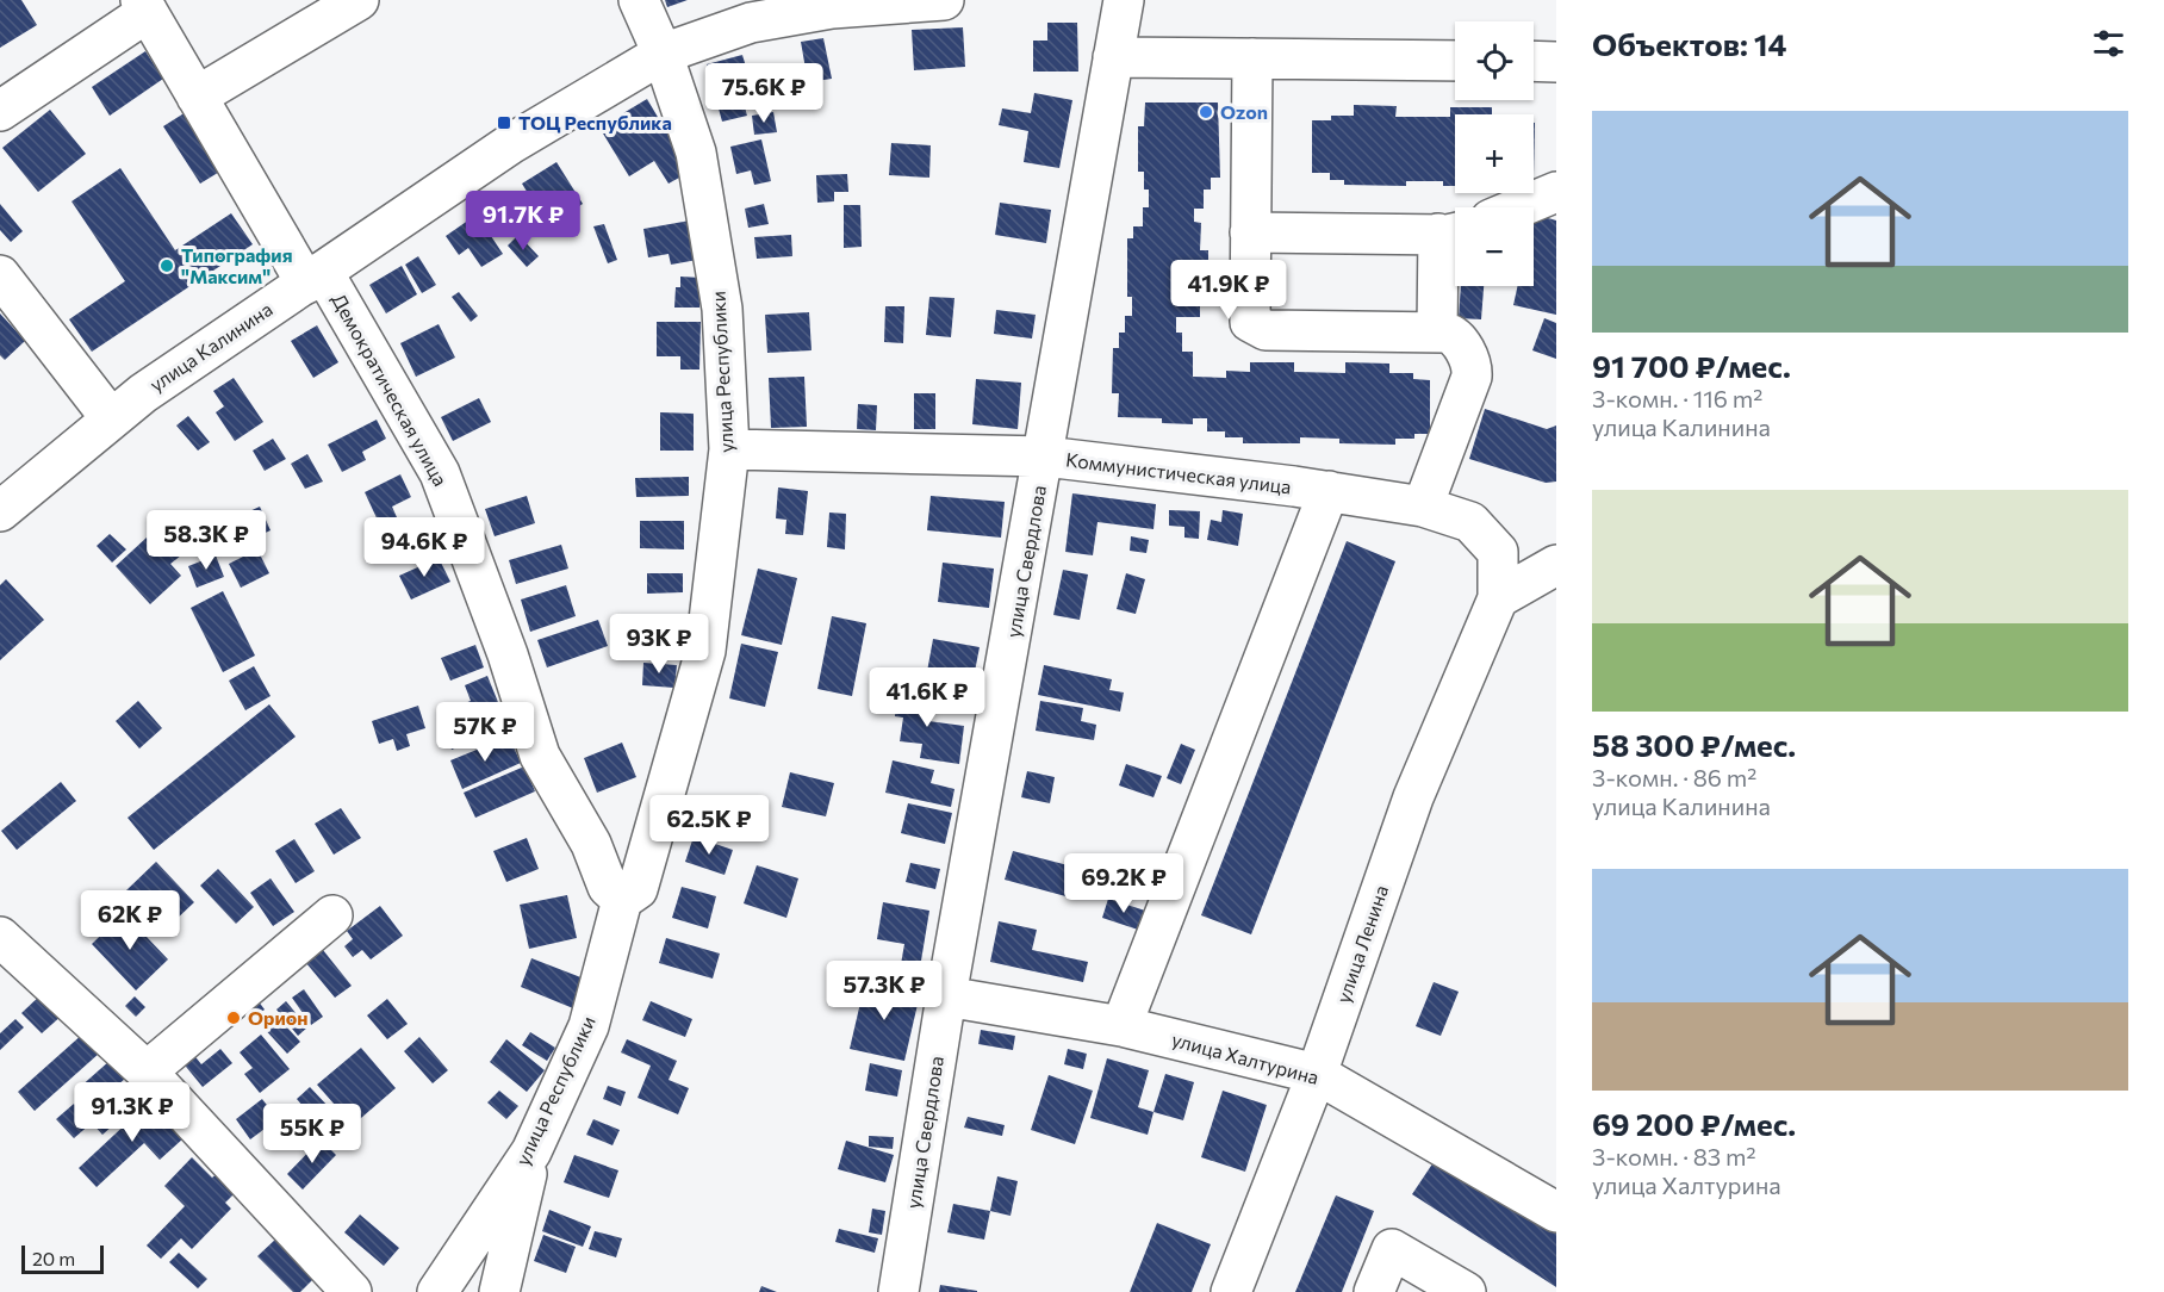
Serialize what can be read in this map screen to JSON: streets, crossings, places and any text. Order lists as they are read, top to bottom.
{
  "streets": {
    "street": [
      "улица Калинина",
      "улица Республики",
      "Демократическая улица",
      "Коммунистическая улица",
      "улица Свердлова",
      "улица Ленина",
      "улица Халтурина"
    ]
  },
  "crossings": [
    ["улица Калинина", "улица Республики"],
    ["улица Калинина", "Демократическая улица"],
    ["улица Республики", "Демократическая улица"],
    ["улица Республики", "Коммунистическая улица"],
    ["Коммунистическая улица", "улица Свердлова"],
    ["Коммунистическая улица", "улица Ленина"],
    ["улица Свердлова", "улица Халтурина"],
    ["улица Ленина", "улица Халтурина"]
  ],
  "places": {
    "other": ["Ozon", "Типография \"Максим\"", "Орион"],
    "transit": ["ТОЦ Республика"]
  },
  "scale_bar": "20 m",
  "page": {
    "heading": "Объектов: 14",
    "map_buttons": ["+", "−"],
    "price": [
      "75.6K ₽",
      "91.7K ₽",
      "41.9K ₽",
      "58.3K ₽",
      "94.6K ₽",
      "93K ₽",
      "41.6K ₽",
      "57K ₽",
      "62.5K ₽",
      "69.2K ₽",
      "62K ₽",
      "57.3K ₽",
      "91.3K ₽",
      "55K ₽"
    ],
    "list": [
      {
        "name": "91 700 ₽/мес.",
        "note": "3-комн. · 116 m² · улица Калинина"
      },
      {
        "name": "58 300 ₽/мес.",
        "note": "3-комн. · 86 m² · улица Калинина"
      },
      {
        "name": "69 200 ₽/мес.",
        "note": "3-комн. · 83 m² · улица Халтурина"
      }
    ],
    "scale": "20 m"
  }
}
